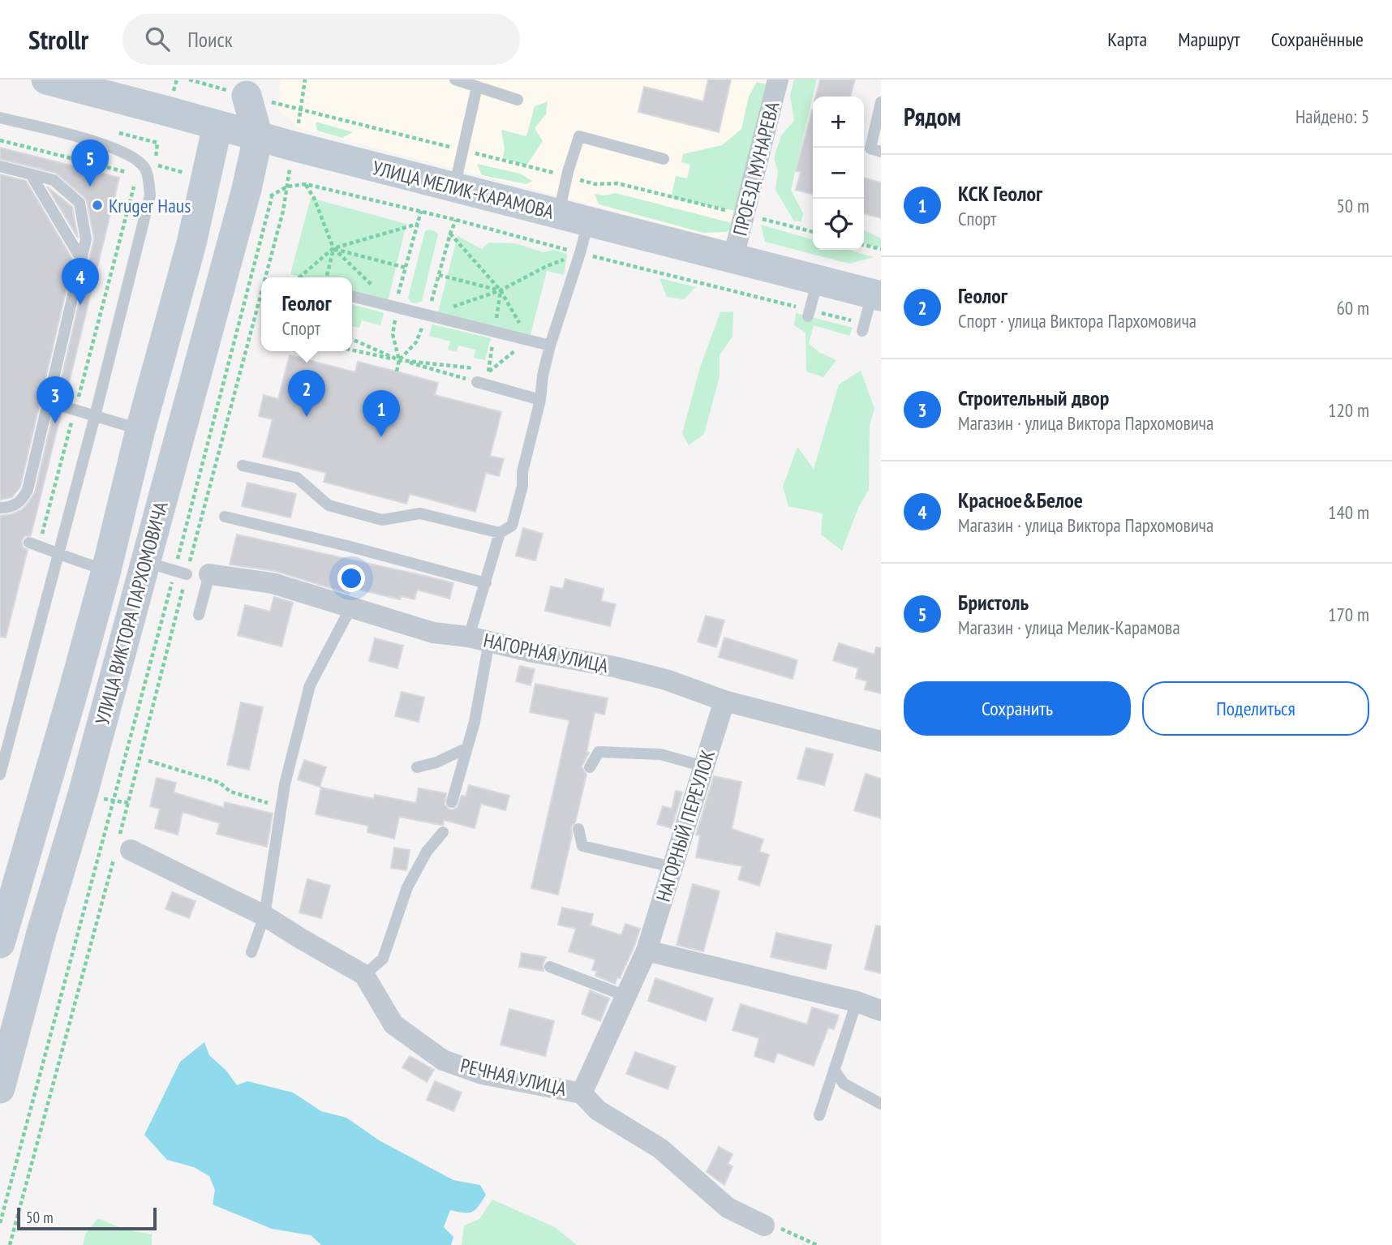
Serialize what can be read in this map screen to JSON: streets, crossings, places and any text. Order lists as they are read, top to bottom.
{
  "streets": {
    "main road": ["УЛИЦА МЕЛИК-КАРАМОВА", "УЛИЦА ВИКТОРА ПАРХОМОВИЧА"],
    "street": [
      "ПРОЕЗД МУНАРЕВА",
      "НАГОРНАЯ УЛИЦА",
      "НАГОРНЫЙ ПЕРЕУЛОК",
      "РЕЧНАЯ УЛИЦА"
    ]
  },
  "crossings": [
    ["ПРОЕЗД МУНАРЕВА", "УЛИЦА МЕЛИК-КАРАМОВА"],
    ["УЛИЦА МЕЛИК-КАРАМОВА", "УЛИЦА ВИКТОРА ПАРХОМОВИЧА"],
    ["НАГОРНАЯ УЛИЦА", "НАГОРНЫЙ ПЕРЕУЛОК"],
    ["НАГОРНЫЙ ПЕРЕУЛОК", "РЕЧНАЯ УЛИЦА"]
  ],
  "places": ["Kruger Haus"],
  "scale_bar": "50 m",
  "page": {
    "header": "Strollr",
    "search": "Поиск",
    "nav": ["Карта", "Маршрут", "Сохранённые"],
    "heading": ["Рядом", "Найдено: 5"],
    "map_buttons": ["+", "−"],
    "pins": [
      "5",
      "4",
      "2",
      "3",
      "1"
    ],
    "list": [
      {
        "mark": "1",
        "name": "КСК Геолог",
        "note": "Спорт",
        "value": "50 m"
      },
      {
        "mark": "2",
        "name": "Геолог",
        "note": "Спорт · улица Виктора Пархомовича",
        "value": "60 m"
      },
      {
        "mark": "3",
        "name": "Строительный двор",
        "note": "Магазин · улица Виктора Пархомовича",
        "value": "120 m"
      },
      {
        "mark": "4",
        "name": "Красное&Белое",
        "note": "Магазин · улица Виктора Пархомовича",
        "value": "140 m"
      },
      {
        "mark": "5",
        "name": "Бристоль",
        "note": "Магазин · улица Мелик-Карамова",
        "value": "170 m"
      }
    ],
    "popup": ["Геолог", "Спорт"],
    "buttons": ["Сохранить", "Поделиться"],
    "scale": "50 m"
  }
}
